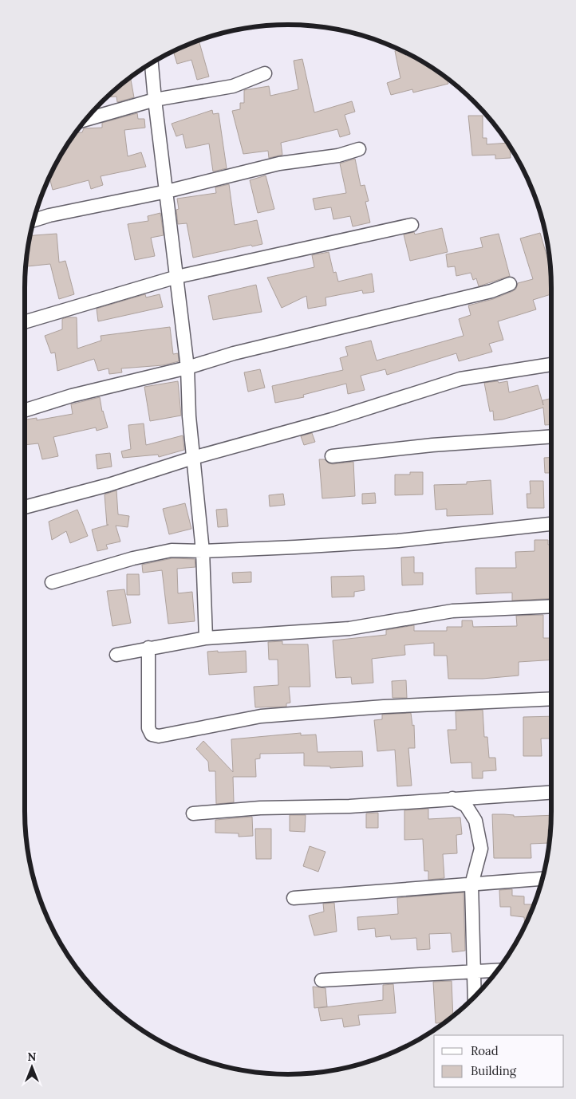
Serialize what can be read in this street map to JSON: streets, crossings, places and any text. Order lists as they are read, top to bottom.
{
  "legend": ["Road", "Building"],
  "north": "top"
}
